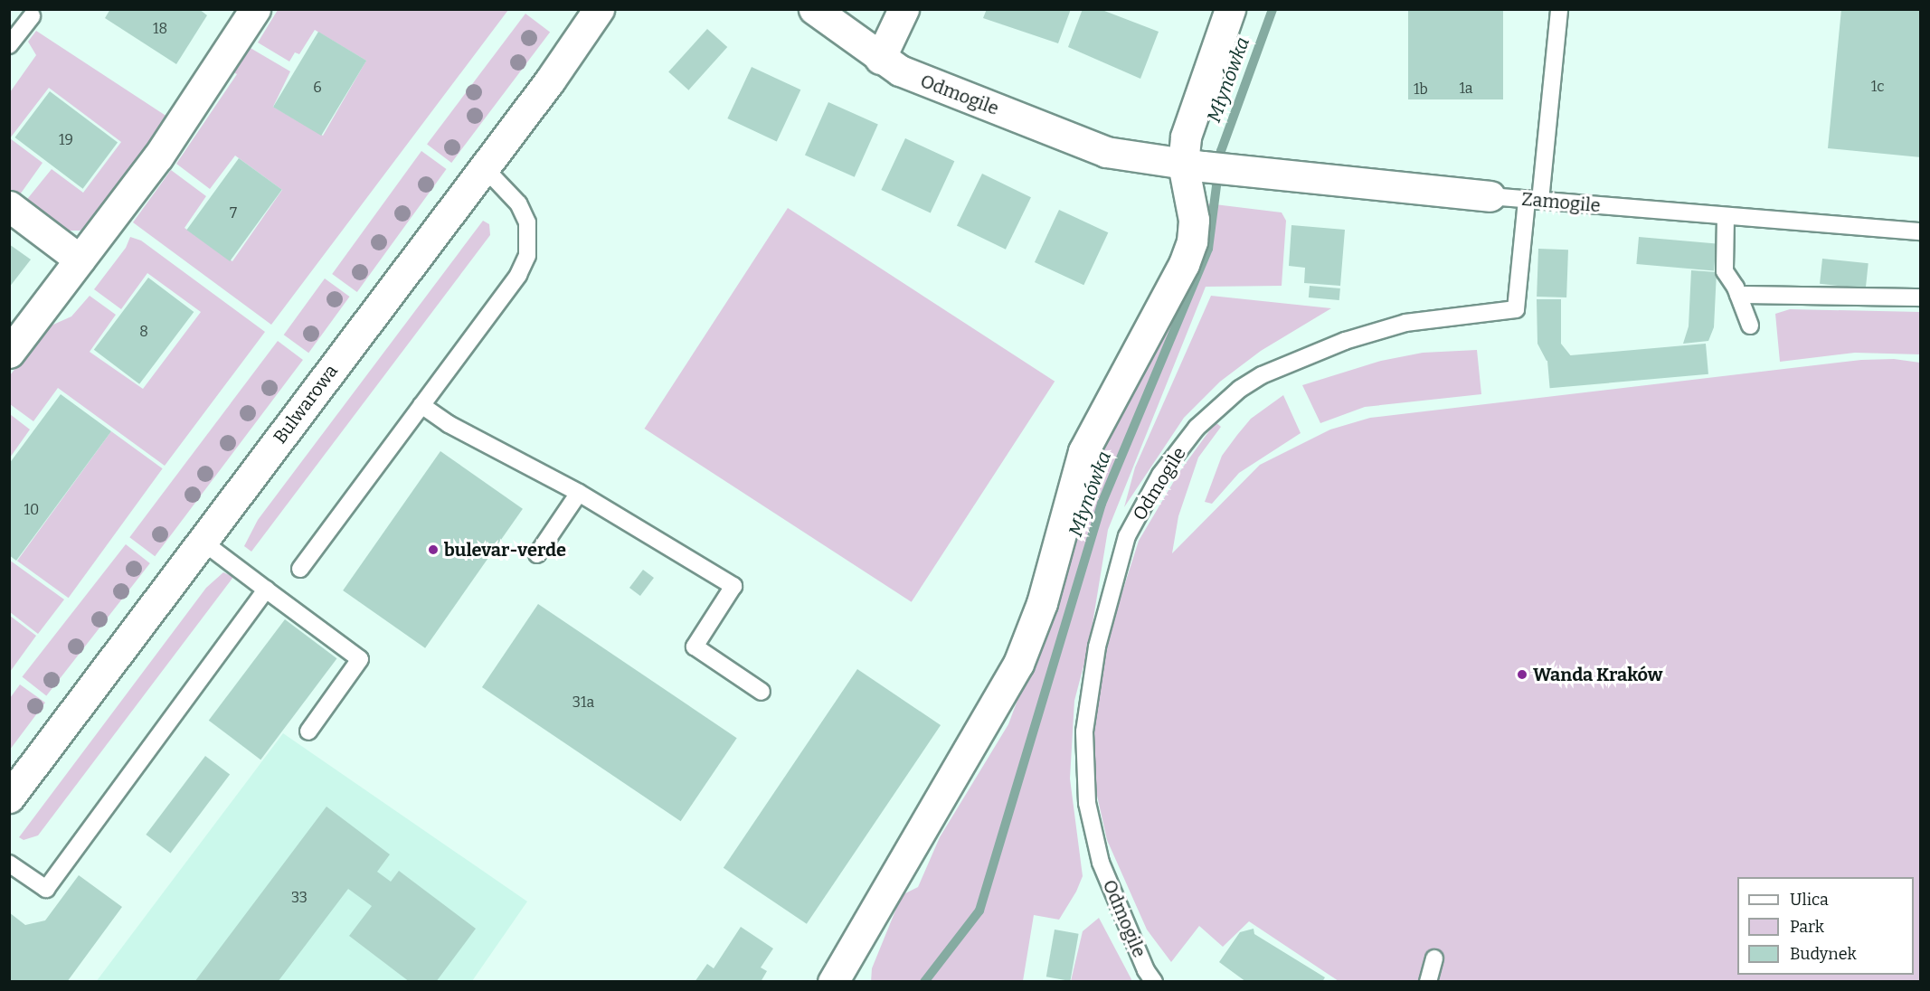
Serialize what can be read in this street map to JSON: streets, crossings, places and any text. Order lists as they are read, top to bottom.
{
  "streets": {
    "street": ["Odmogile", "Zamogile", "Bulwarowa"]
  },
  "crossings": [
    ["Odmogile", "Zamogile"]
  ],
  "water": ["Młynówka"],
  "places": ["bulevar-verde", "Wanda Kraków"],
  "house_numbers": [
    "18",
    "1c",
    "6",
    "1a",
    "1b",
    "19",
    "7",
    "8",
    "10",
    "31a",
    "33"
  ],
  "legend": ["Ulica", "Park", "Budynek"]
}
